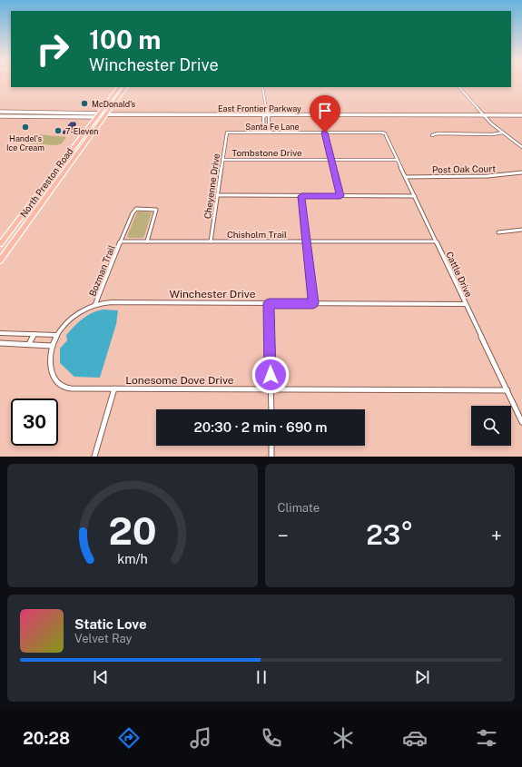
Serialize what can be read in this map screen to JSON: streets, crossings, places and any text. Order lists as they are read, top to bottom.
{
  "streets": {
    "main road": ["North Preston Road"],
    "street": [
      "East Frontier Parkway",
      "Santa Fe Lane",
      "Tombstone Drive",
      "Post Oak Court",
      "Cheyenne Drive",
      "Chisholm Trail",
      "Bozman Trail",
      "Cattle Drive",
      "Winchester Drive",
      "Lonesome Dove Drive"
    ]
  },
  "crossings": [
    ["East Frontier Parkway", "North Preston Road"],
    ["Santa Fe Lane", "Cheyenne Drive"],
    ["Santa Fe Lane", "Cattle Drive"],
    ["Tombstone Drive", "Cheyenne Drive"],
    ["Tombstone Drive", "Cattle Drive"],
    ["Post Oak Court", "Cattle Drive"],
    ["Cheyenne Drive", "Chisholm Trail"],
    ["Chisholm Trail", "Bozman Trail"],
    ["Chisholm Trail", "Cattle Drive"],
    ["Bozman Trail", "Winchester Drive"],
    ["Cattle Drive", "Winchester Drive"],
    ["Cattle Drive", "Lonesome Dove Drive"],
    ["Winchester Drive", "Lonesome Dove Drive"]
  ],
  "places": ["McDonald's", "Handel's Ice Cream", "7-Eleven"],
  "page": {
    "turn": ["100 m", "Winchester Drive"],
    "limit": "30",
    "trip": "20:30 · 2 min · 690 m",
    "tile": "Climate",
    "heat": ["−", "23°", "+"],
    "song": ["Static Love", "Velvet Ray"],
    "tabs": "20:28",
    "gauge": ["20", "km/h"]
  }
}
